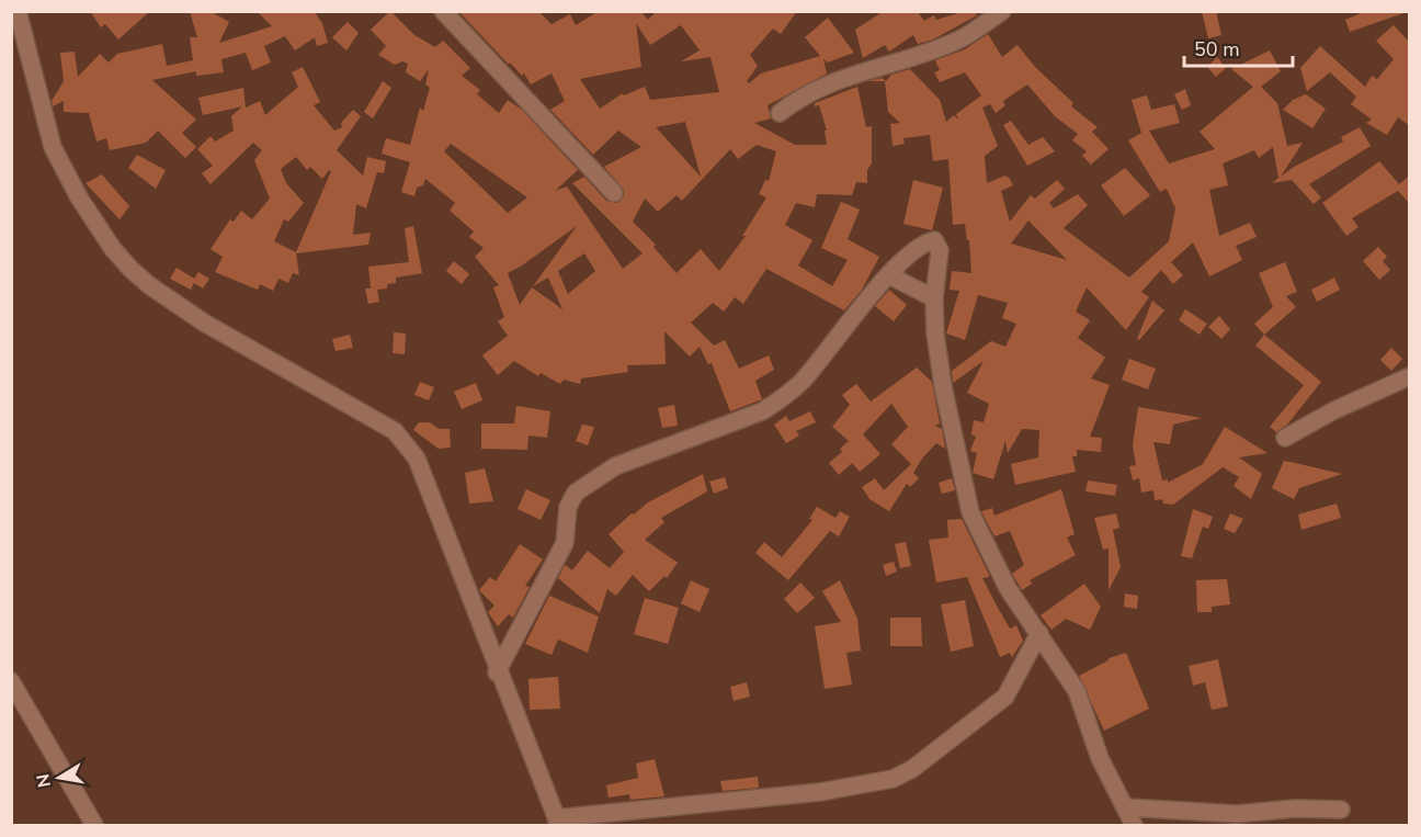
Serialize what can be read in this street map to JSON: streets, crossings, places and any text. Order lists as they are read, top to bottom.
{
  "scale_bar": "50 m",
  "north": "left"
}
